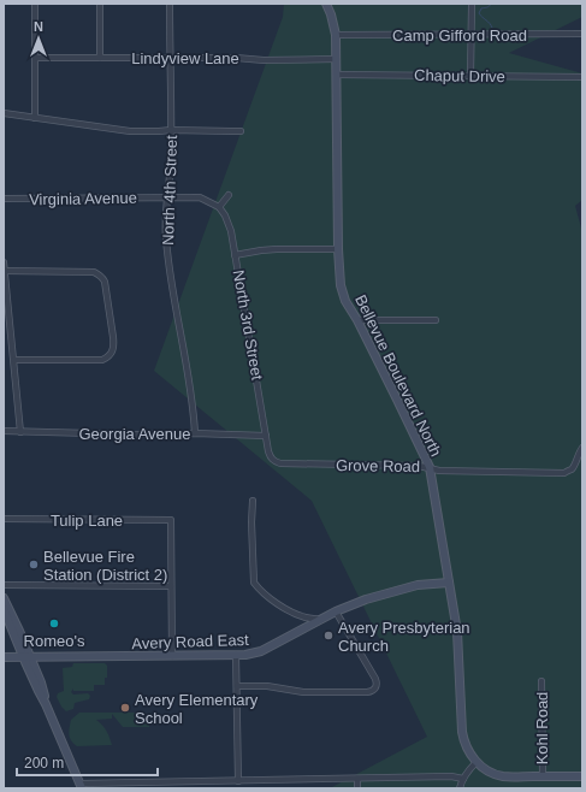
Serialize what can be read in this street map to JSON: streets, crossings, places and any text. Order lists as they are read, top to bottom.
{
  "streets": {
    "main road": ["Bellevue Boulevard North", "Avery Road East"],
    "street": [
      "Camp Gifford Road",
      "Lindyview Lane",
      "Chaput Drive",
      "North 4th Street",
      "Virginia Avenue",
      "North 3rd Street",
      "Georgia Avenue",
      "Grove Road",
      "Tulip Lane",
      "Kohl Road"
    ]
  },
  "crossings": [
    ["Camp Gifford Road", "Bellevue Boulevard North"],
    ["Lindyview Lane", "North 4th Street"],
    ["Lindyview Lane", "Bellevue Boulevard North"],
    ["Chaput Drive", "Bellevue Boulevard North"],
    ["North 4th Street", "Virginia Avenue"],
    ["North 4th Street", "Georgia Avenue"],
    ["Virginia Avenue", "North 3rd Street"],
    ["North 3rd Street", "Georgia Avenue"],
    ["North 3rd Street", "Grove Road"],
    ["Bellevue Boulevard North", "Grove Road"],
    ["Bellevue Boulevard North", "Avery Road East"],
    ["Bellevue Boulevard North", "Kohl Road"]
  ],
  "places": [
    "Bellevue Fire Station (District 2)",
    "Romeo's",
    "Avery Presbyterian Church",
    "Avery Elementary School"
  ],
  "scale_bar": "200 m",
  "north": "top"
}
